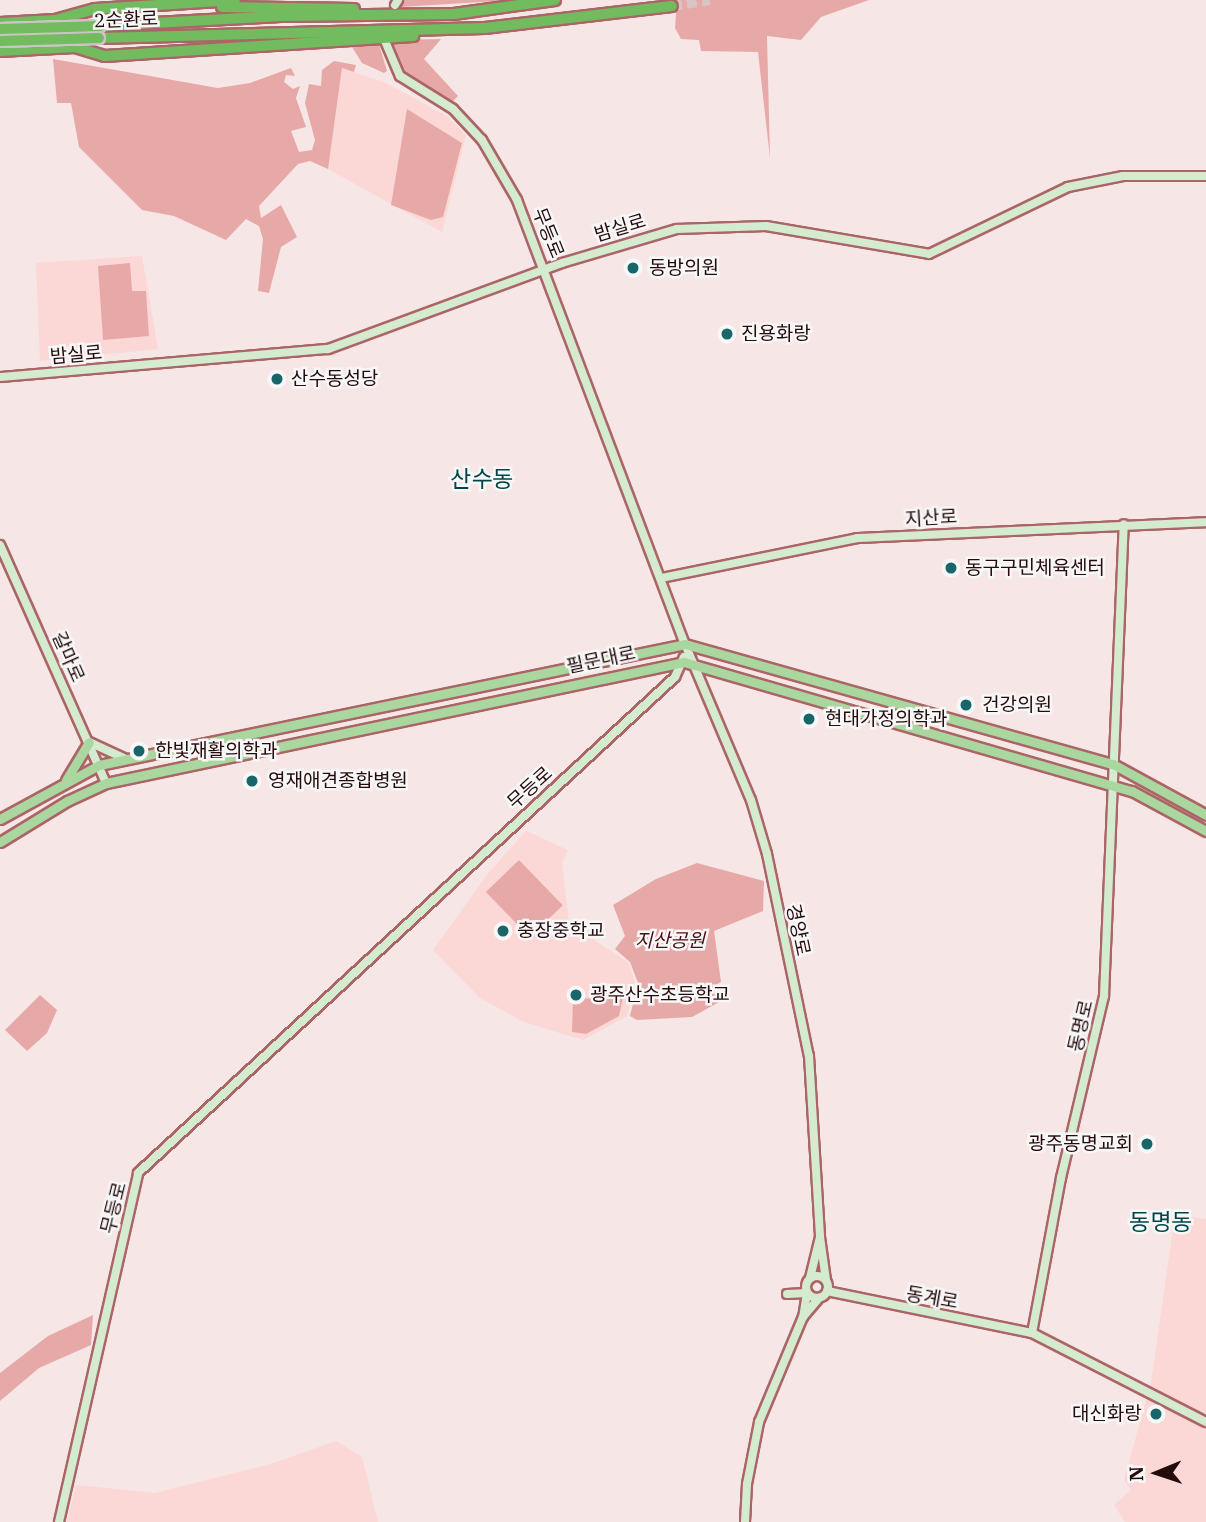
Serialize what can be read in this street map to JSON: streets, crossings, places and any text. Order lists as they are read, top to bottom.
{
  "streets": {
    "highway": ["2순환로"],
    "main road": ["필문대로"],
    "street": [
      "밤실로",
      "무등로",
      "지산로",
      "갈마로",
      "경양로",
      "동명로",
      "동계로"
    ]
  },
  "crossings": [
    ["밤실로", "무등로"],
    ["무등로", "지산로"],
    ["무등로", "필문대로"],
    ["무등로", "경양로"],
    ["지산로", "동명로"],
    ["갈마로", "필문대로"],
    ["필문대로", "경양로"],
    ["필문대로", "동명로"],
    ["경양로", "동계로"],
    ["동명로", "동계로"]
  ],
  "districts": ["산수동", "동명동"],
  "parks": ["지산공원"],
  "places": [
    "동방의원",
    "진용화랑",
    "산수동성당",
    "동구구민체육센터",
    "건강의원",
    "현대가정의학과",
    "한빛재활의학과",
    "영재애견종합병원",
    "충장중학교",
    "광주산수초등학교",
    "광주동명교회",
    "대신화랑"
  ],
  "north": "left"
}
